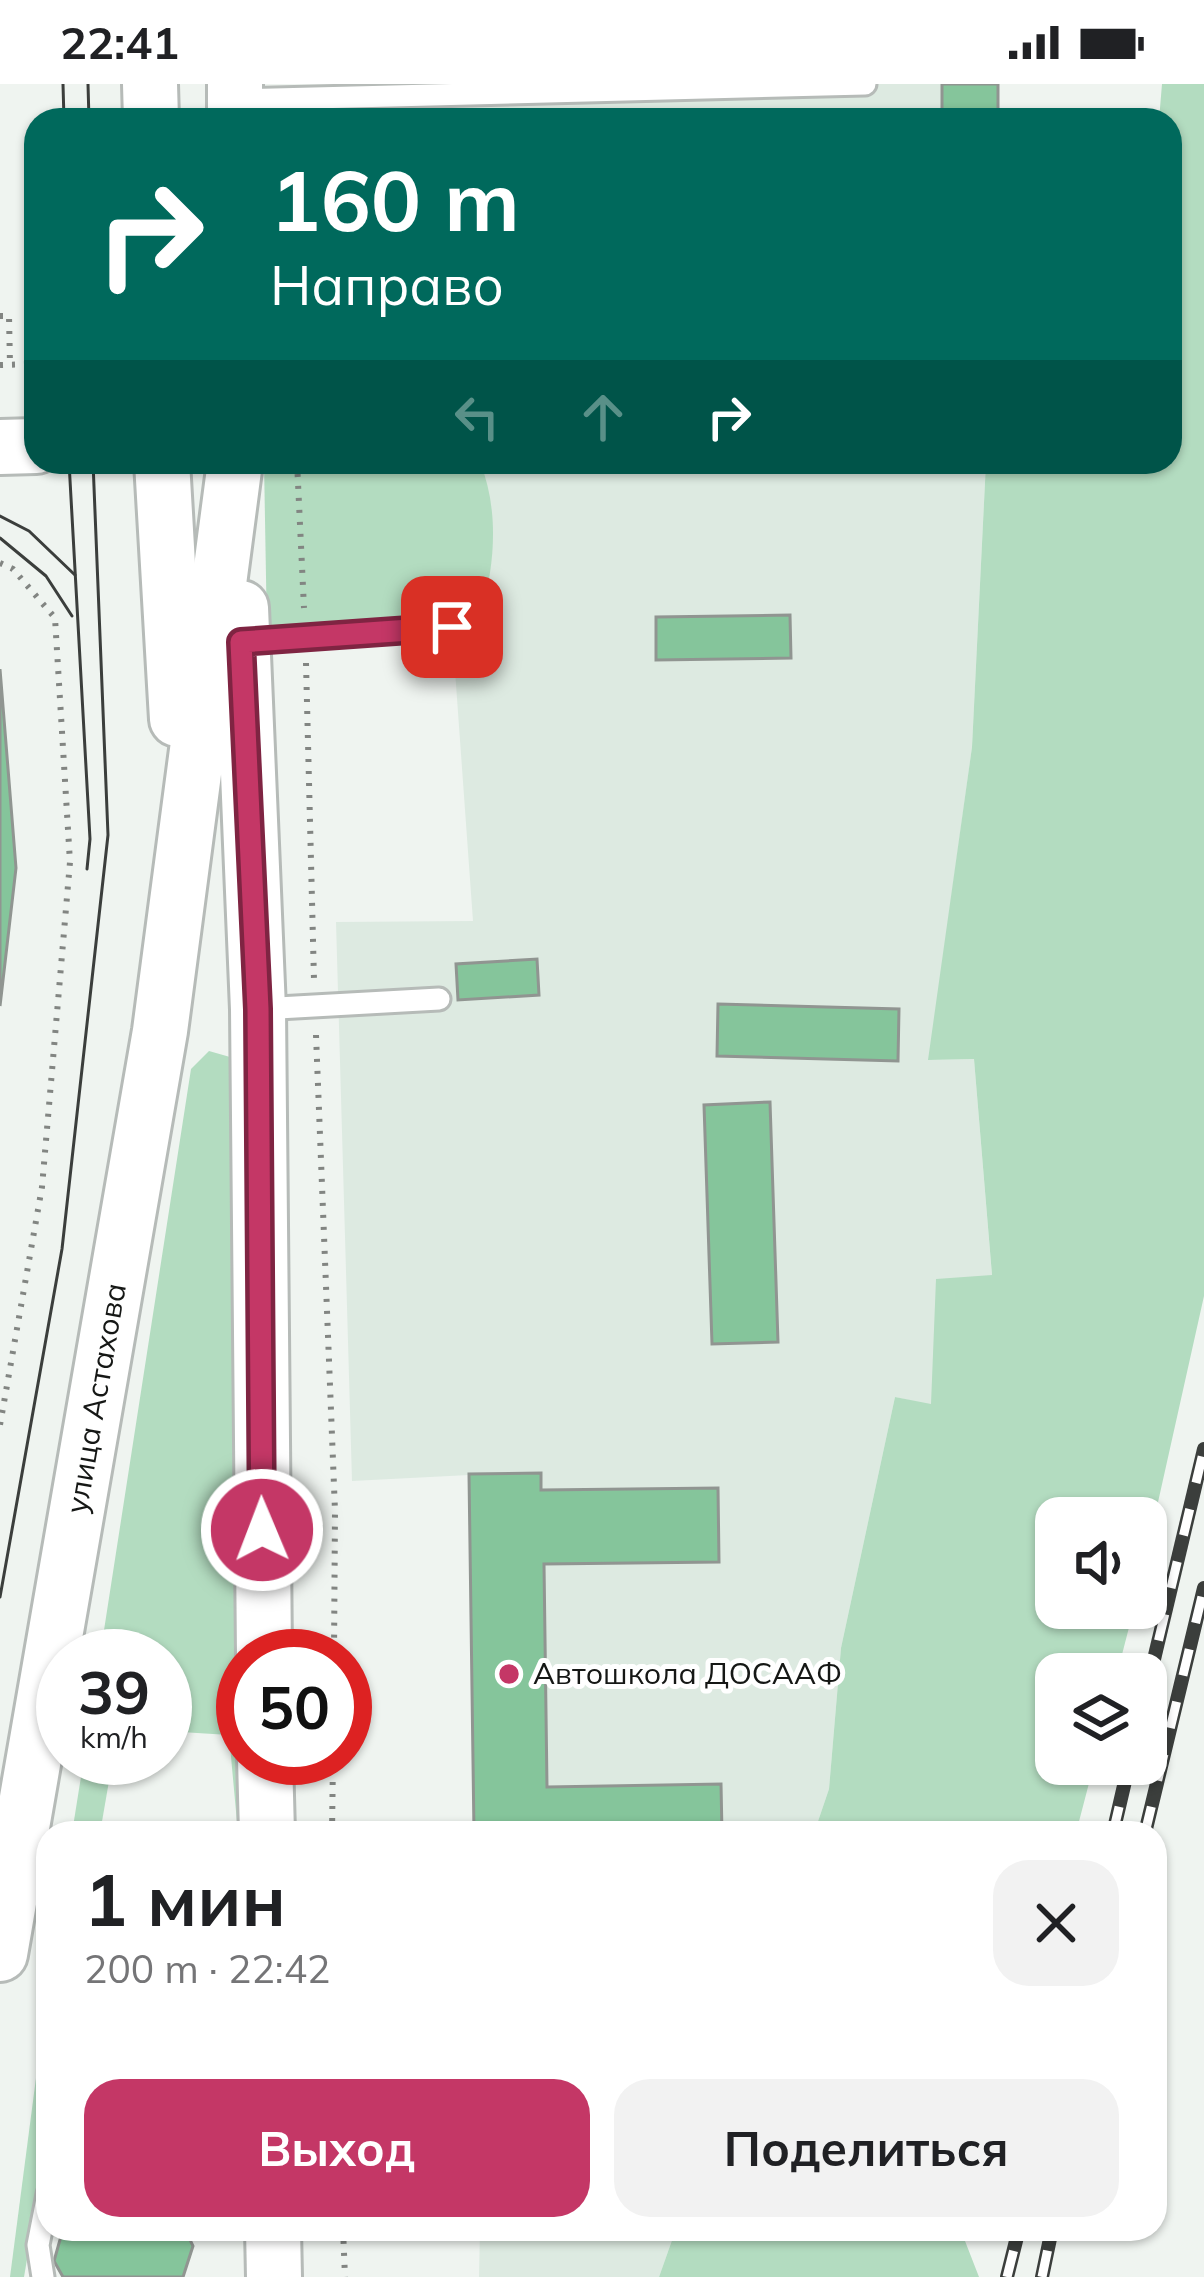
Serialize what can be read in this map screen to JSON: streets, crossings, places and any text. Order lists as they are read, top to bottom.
{
  "streets": {
    "main road": ["улица Астахова"]
  },
  "places": ["Автошкола ДОСААФ"],
  "page": {
    "status": "22:41",
    "turn": ["160 m", "Направо"],
    "speed": "39 km/h",
    "limit": "50",
    "heading": ["1 мин", "200 m · 22:42"],
    "buttons": ["Выход", "Поделиться"]
  }
}
